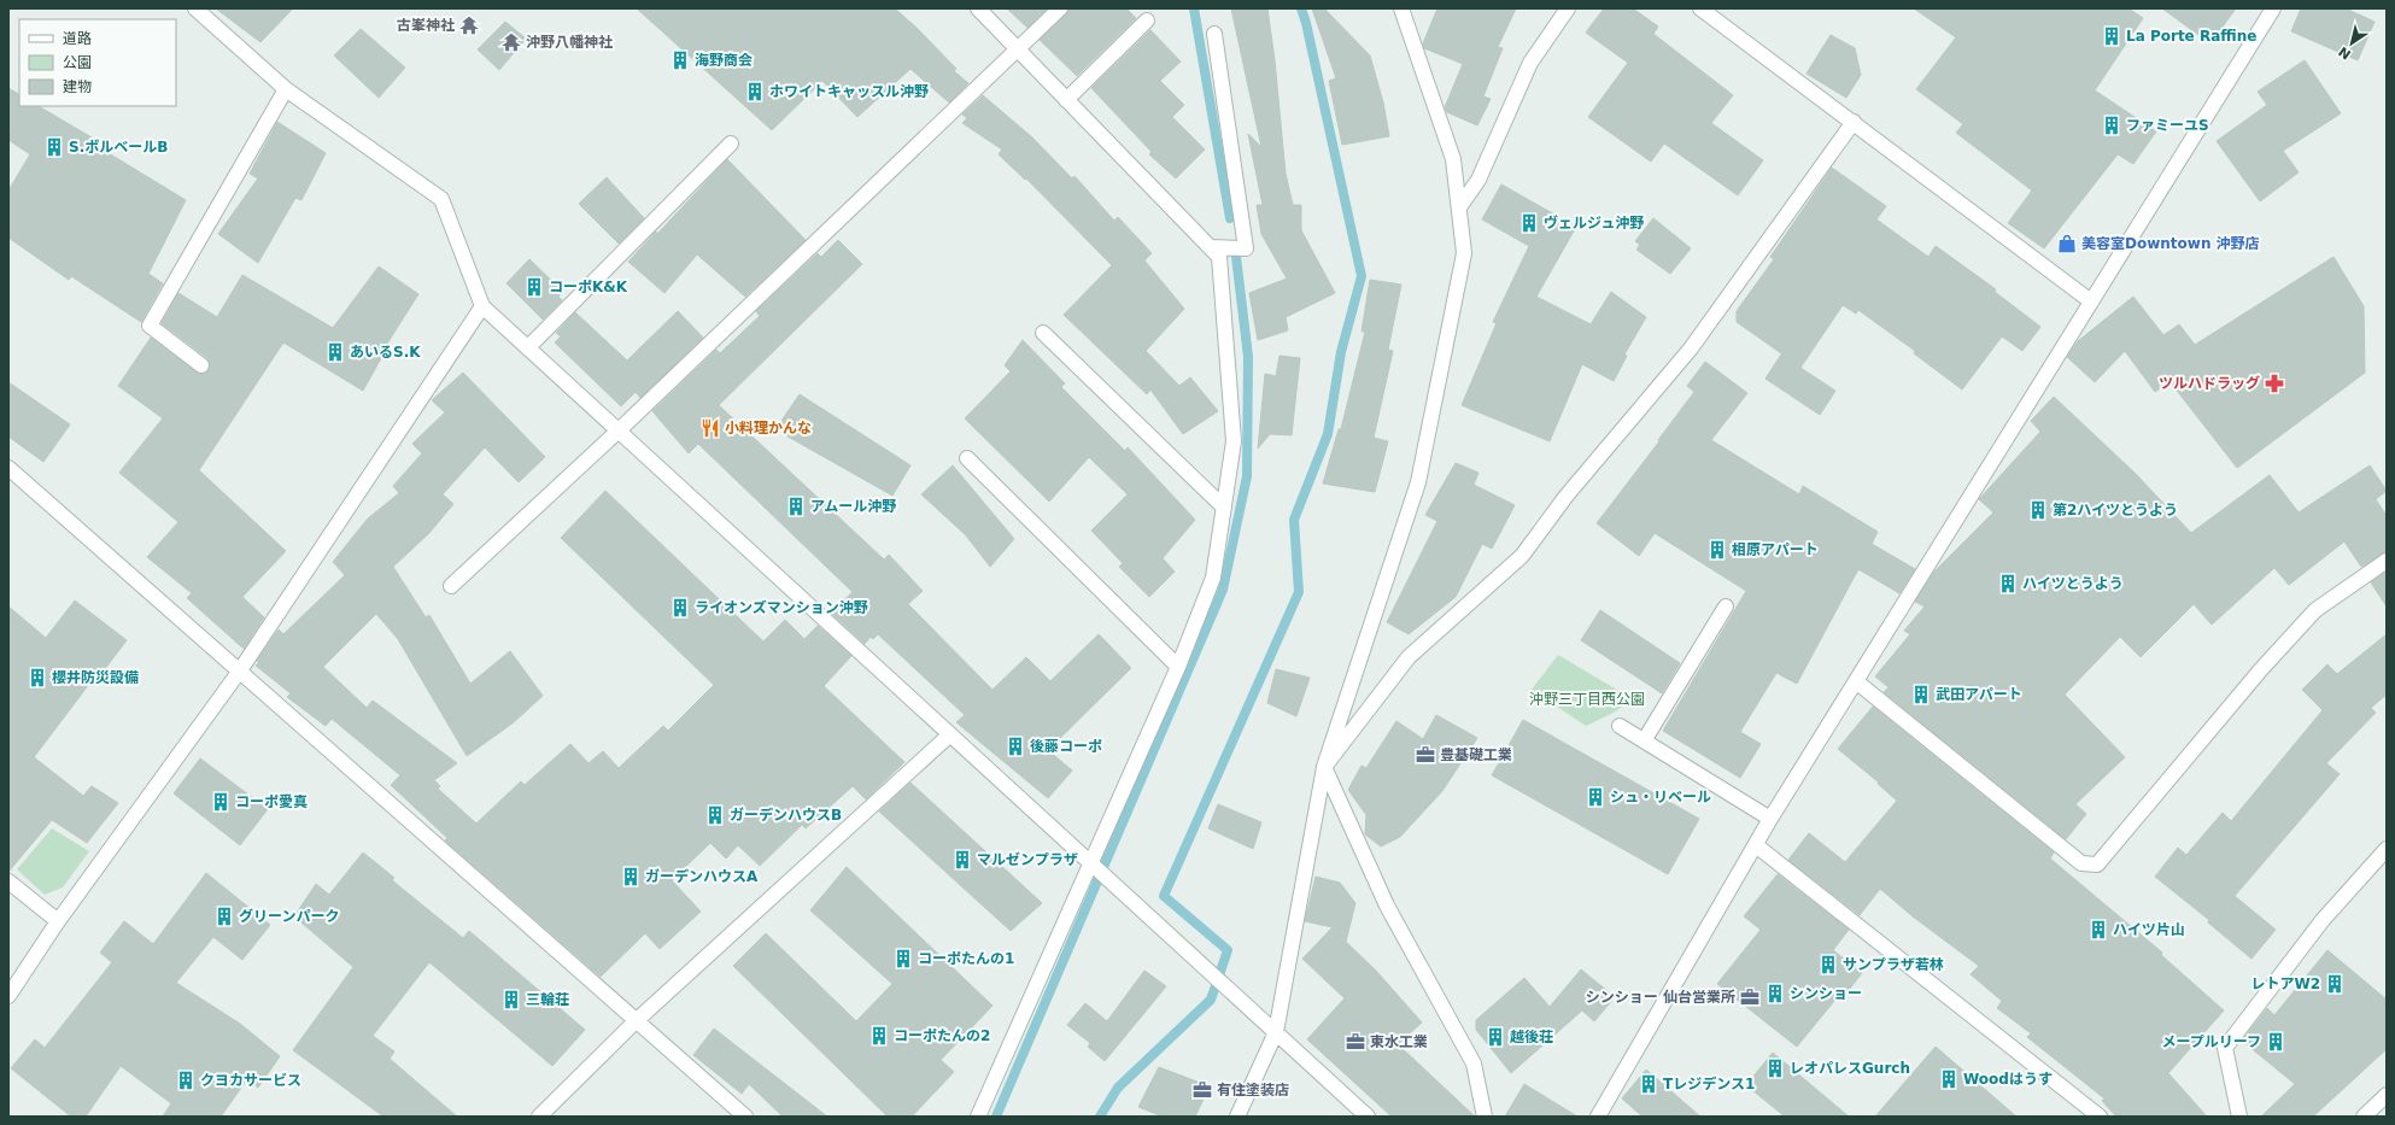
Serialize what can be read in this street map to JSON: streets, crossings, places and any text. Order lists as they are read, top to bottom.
{
  "parks": ["沖野三丁目西公園"],
  "places": {
    "temple": ["古峯神社", "沖野八幡神社"],
    "building": [
      "La Porte Raffine",
      "海野商会",
      "ホワイトキャッスル沖野",
      "ファミーユS",
      "S.ボルベールB",
      "ヴェルジュ沖野",
      "コーポK&K",
      "あいるS.K",
      "アムール沖野",
      "第2ハイツとうよう",
      "相原アパート",
      "ハイツとうよう",
      "ライオンズマンション沖野",
      "櫻井防災設備",
      "武田アパート",
      "後藤コーポ",
      "シュ・リベール",
      "コーポ愛真",
      "ガーデンハウスB",
      "マルゼンプラザ",
      "ガーデンハウスA",
      "グリーンパーク",
      "ハイツ片山",
      "コーポたんの1",
      "サンプラザ若林",
      "レトアW2",
      "シンショー",
      "三輪荘",
      "コーポたんの2",
      "越後荘",
      "メープルリーフ",
      "レオパレスGurch",
      "Woodはうす",
      "クヨカサービス",
      "Tレジデンス1"
    ],
    "shop": ["美容室Downtown 沖野店"],
    "pharmacy": ["ツルハドラッグ"],
    "restaurant": ["小料理かんな"],
    "office": [
      "豊基礎工業",
      "シンショー 仙台営業所",
      "東水工業",
      "有住塗装店"
    ]
  },
  "legend": ["道路", "公園", "建物"],
  "north": "bottom left"
}
